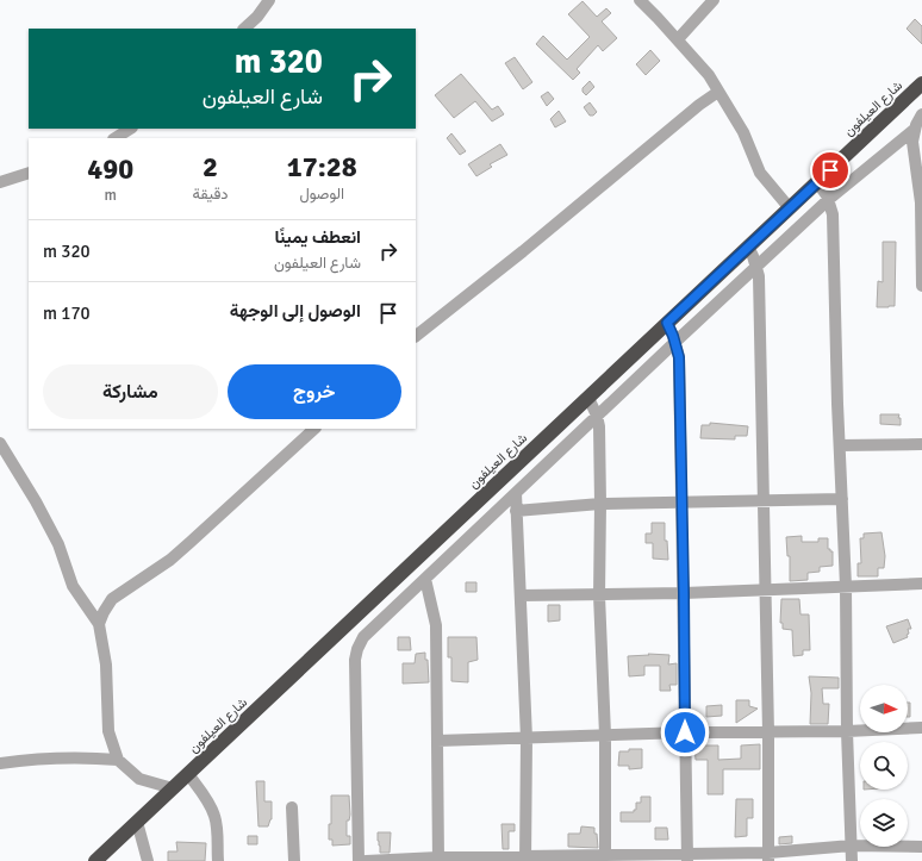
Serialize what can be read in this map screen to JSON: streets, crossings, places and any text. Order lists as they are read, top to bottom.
{
  "streets": {
    "highway": ["شارع العيلفون"]
  },
  "north": "right",
  "page": {
    "turn": ["320 m", "شارع العيلفون"],
    "eta": [
      "17:28",
      "الوصول",
      "2",
      "دقيقة",
      "490",
      "m"
    ],
    "list": [
      {
        "name": "انعطف يمينًا",
        "note": "شارع العيلفون",
        "value": "320 m"
      },
      {
        "name": "الوصول إلى الوجهة",
        "value": "170 m"
      }
    ],
    "buttons": ["خروج", "مشاركة"]
  }
}
